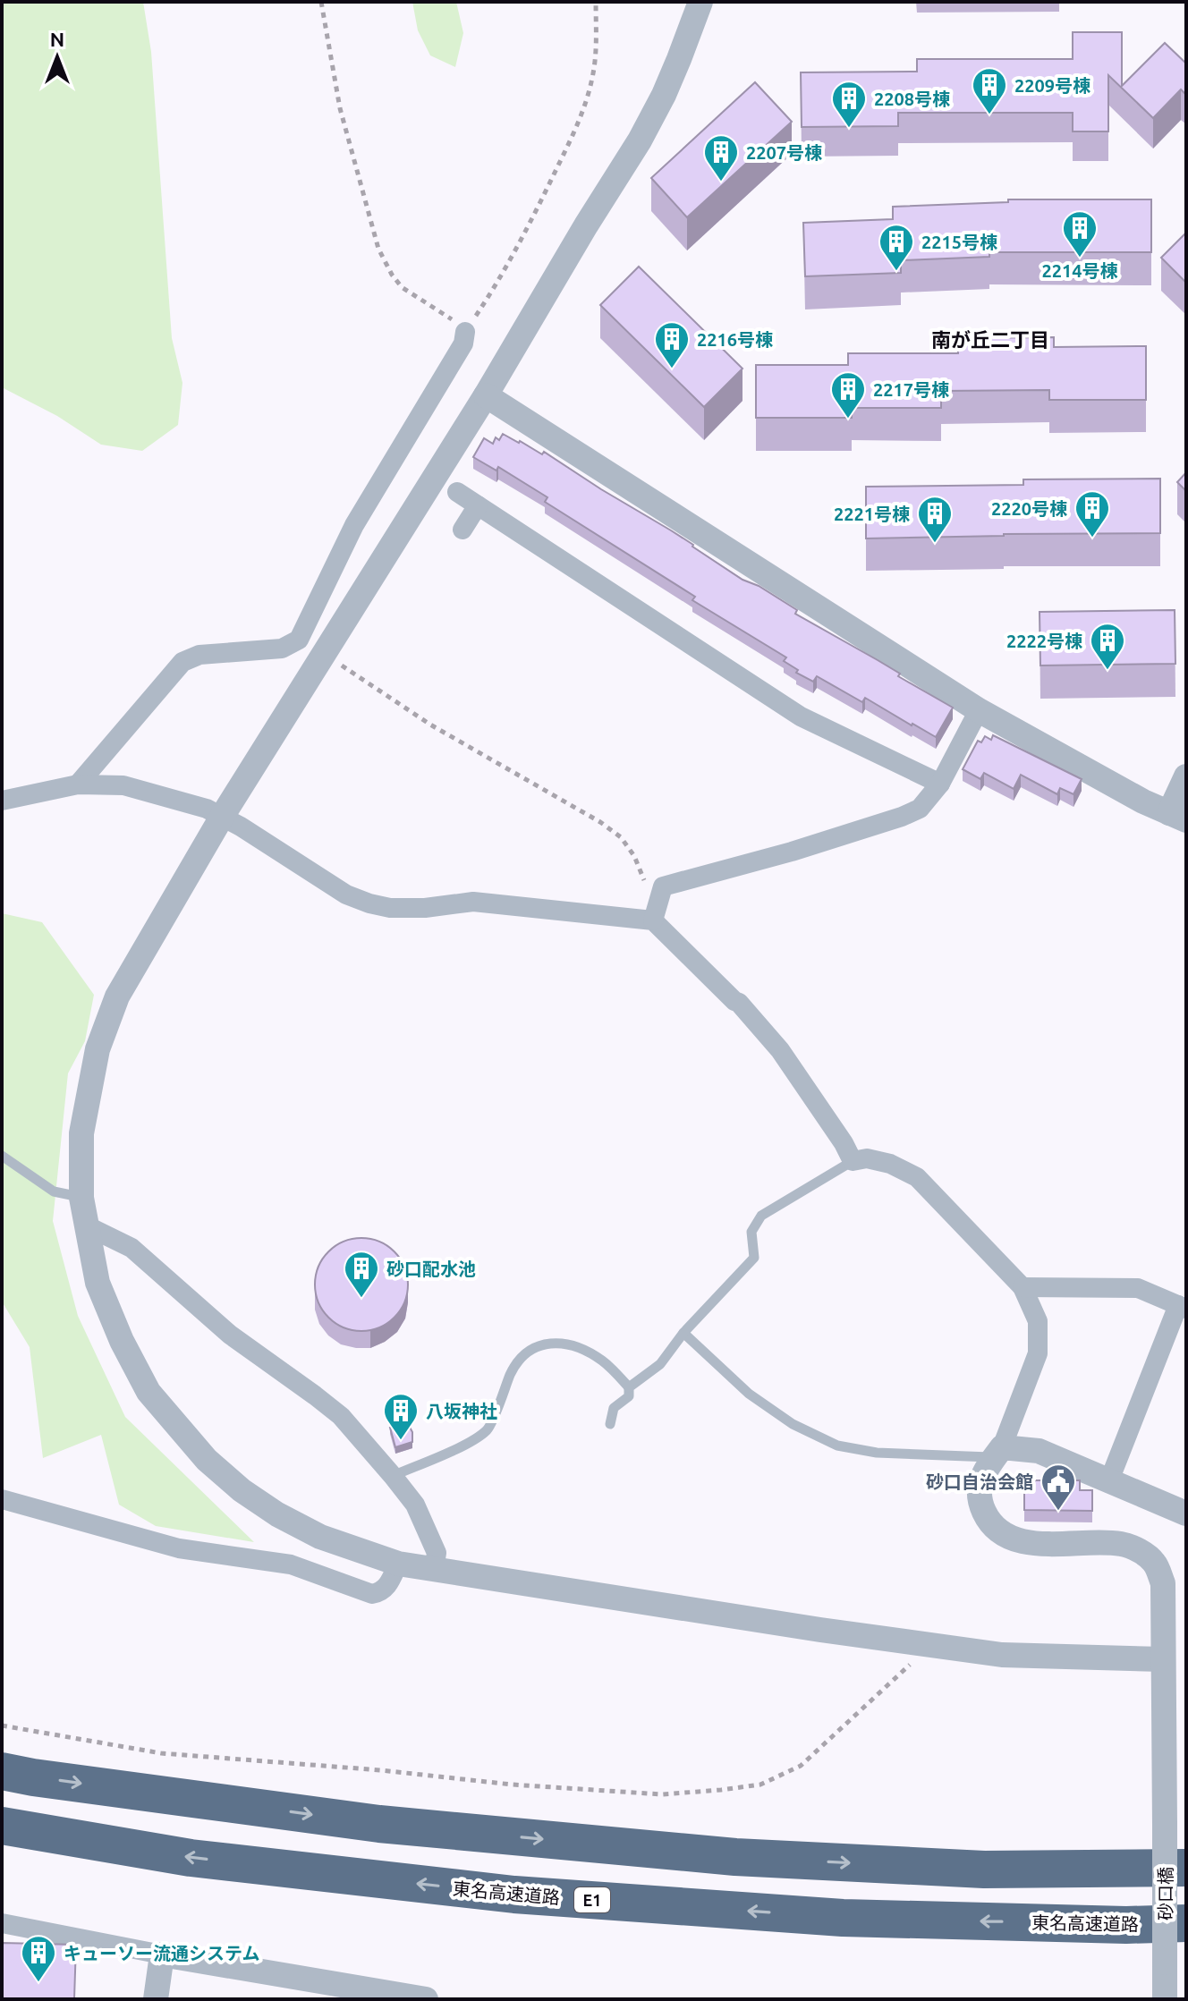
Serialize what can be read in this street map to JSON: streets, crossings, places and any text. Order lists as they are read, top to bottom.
{
  "streets": {
    "highway": ["東名高速道路", "E1"],
    "street": ["砂口橋"]
  },
  "districts": ["南が丘二丁目"],
  "places": {
    "building": [
      "2209号棟",
      "2208号棟",
      "2207号棟",
      "2214号棟",
      "2215号棟",
      "2216号棟",
      "2217号棟",
      "2220号棟",
      "2221号棟",
      "2222号棟",
      "砂口配水池",
      "八坂神社",
      "キューソー流通システム"
    ],
    "public building": ["砂口自治会館"]
  },
  "north": "top"
}
